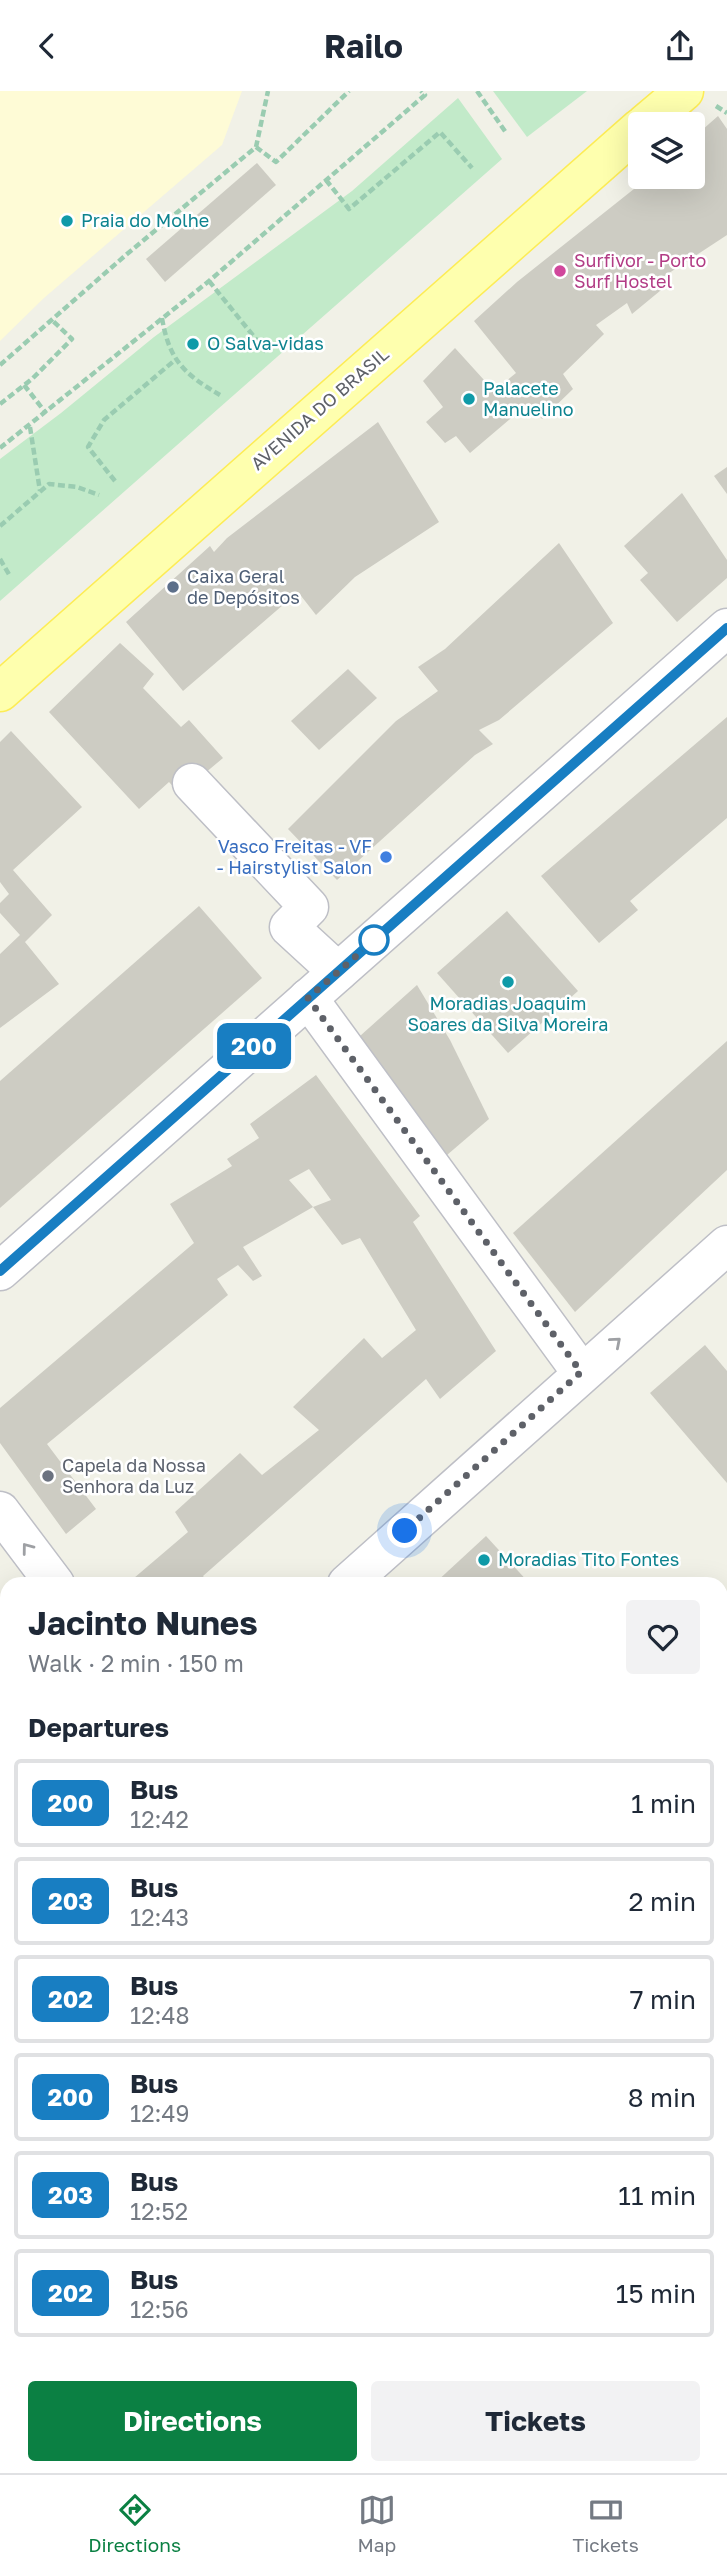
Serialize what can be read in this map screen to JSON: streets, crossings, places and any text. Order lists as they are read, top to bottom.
{
  "streets": {
    "main road": ["AVENIDA DO BRASIL"]
  },
  "places": [
    "Praia do Molhe",
    "Surfivor - Porto Surf Hostel",
    "O Salva-vidas",
    "Palacete Manuelino",
    "Caixa Geral de Depósitos",
    "Vasco Freitas - VF - Hairstylist Salon",
    "Moradias Joaquim Soares da Silva Moreira",
    "Capela da Nossa Senhora da Luz",
    "Moradias Tito Fontes"
  ],
  "lines": ["bus line 200"],
  "page": {
    "header": "Railo",
    "on_map": "200",
    "heading": [
      ["Jacinto Nunes", "Walk · 2 min · 150 m"],
      "Departures"
    ],
    "list": [
      {
        "mark": "200",
        "name": "Bus",
        "note": "12:42",
        "value": "1 min"
      },
      {
        "mark": "203",
        "name": "Bus",
        "note": "12:43",
        "value": "2 min"
      },
      {
        "mark": "202",
        "name": "Bus",
        "note": "12:48",
        "value": "7 min"
      },
      {
        "mark": "200",
        "name": "Bus",
        "note": "12:49",
        "value": "8 min"
      },
      {
        "mark": "203",
        "name": "Bus",
        "note": "12:52",
        "value": "11 min"
      },
      {
        "mark": "202",
        "name": "Bus",
        "note": "12:56",
        "value": "15 min"
      }
    ],
    "buttons": ["Directions", "Tickets"],
    "tabs": ["Directions", "Map", "Tickets"]
  }
}
